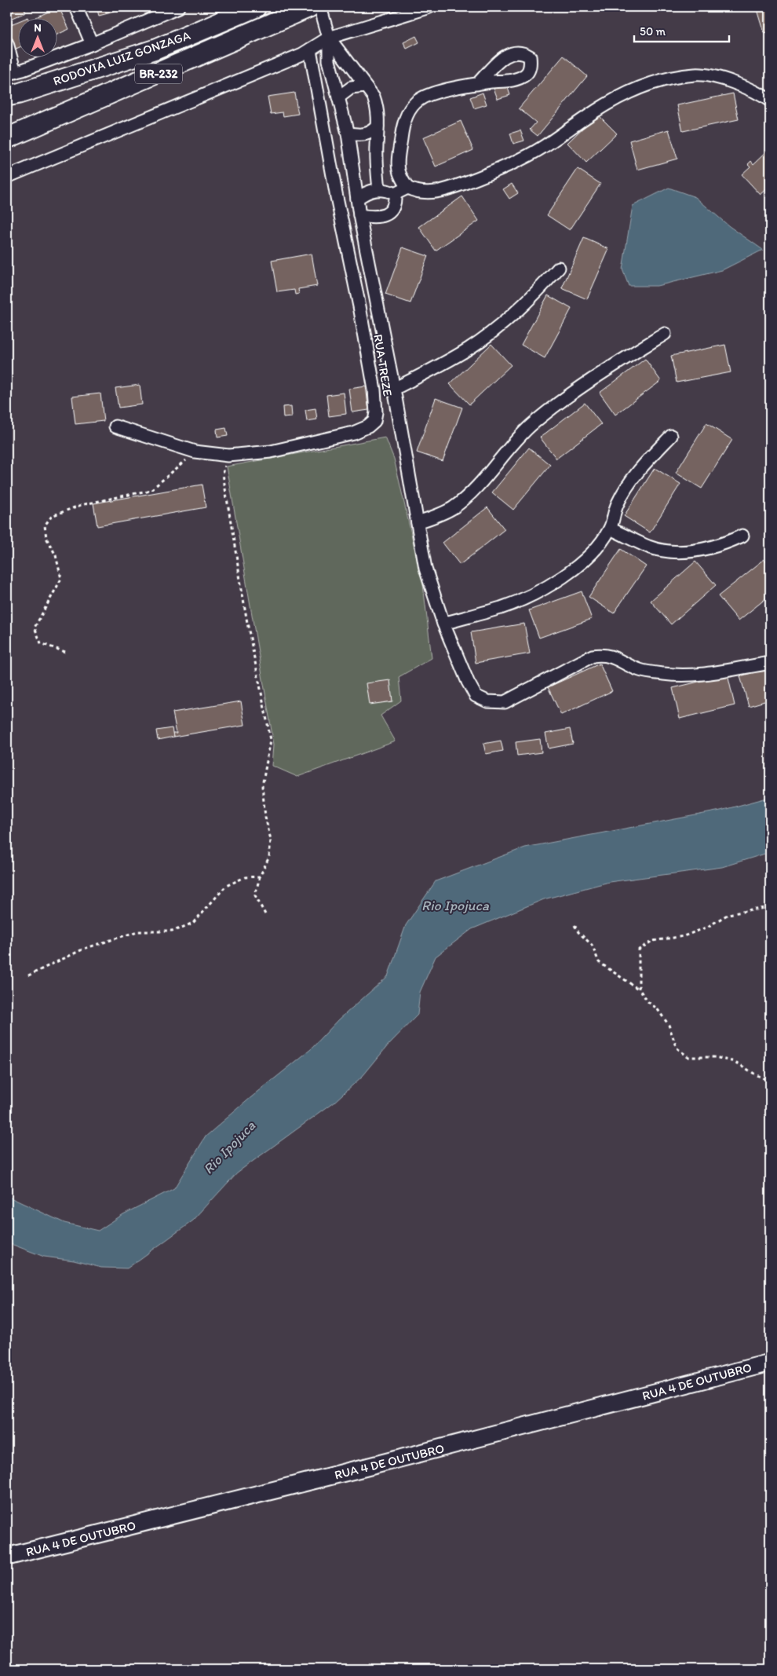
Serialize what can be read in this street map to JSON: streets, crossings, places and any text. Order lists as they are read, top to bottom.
{
  "streets": {
    "highway": ["RODOVIA LUIZ GONZAGA", "BR-232"],
    "main road": ["RUA 4 DE OUTUBRO"],
    "street": ["RUA TREZE"]
  },
  "water": ["Rio Ipojuca"],
  "scale_bar": "50 m",
  "north": "top"
}
